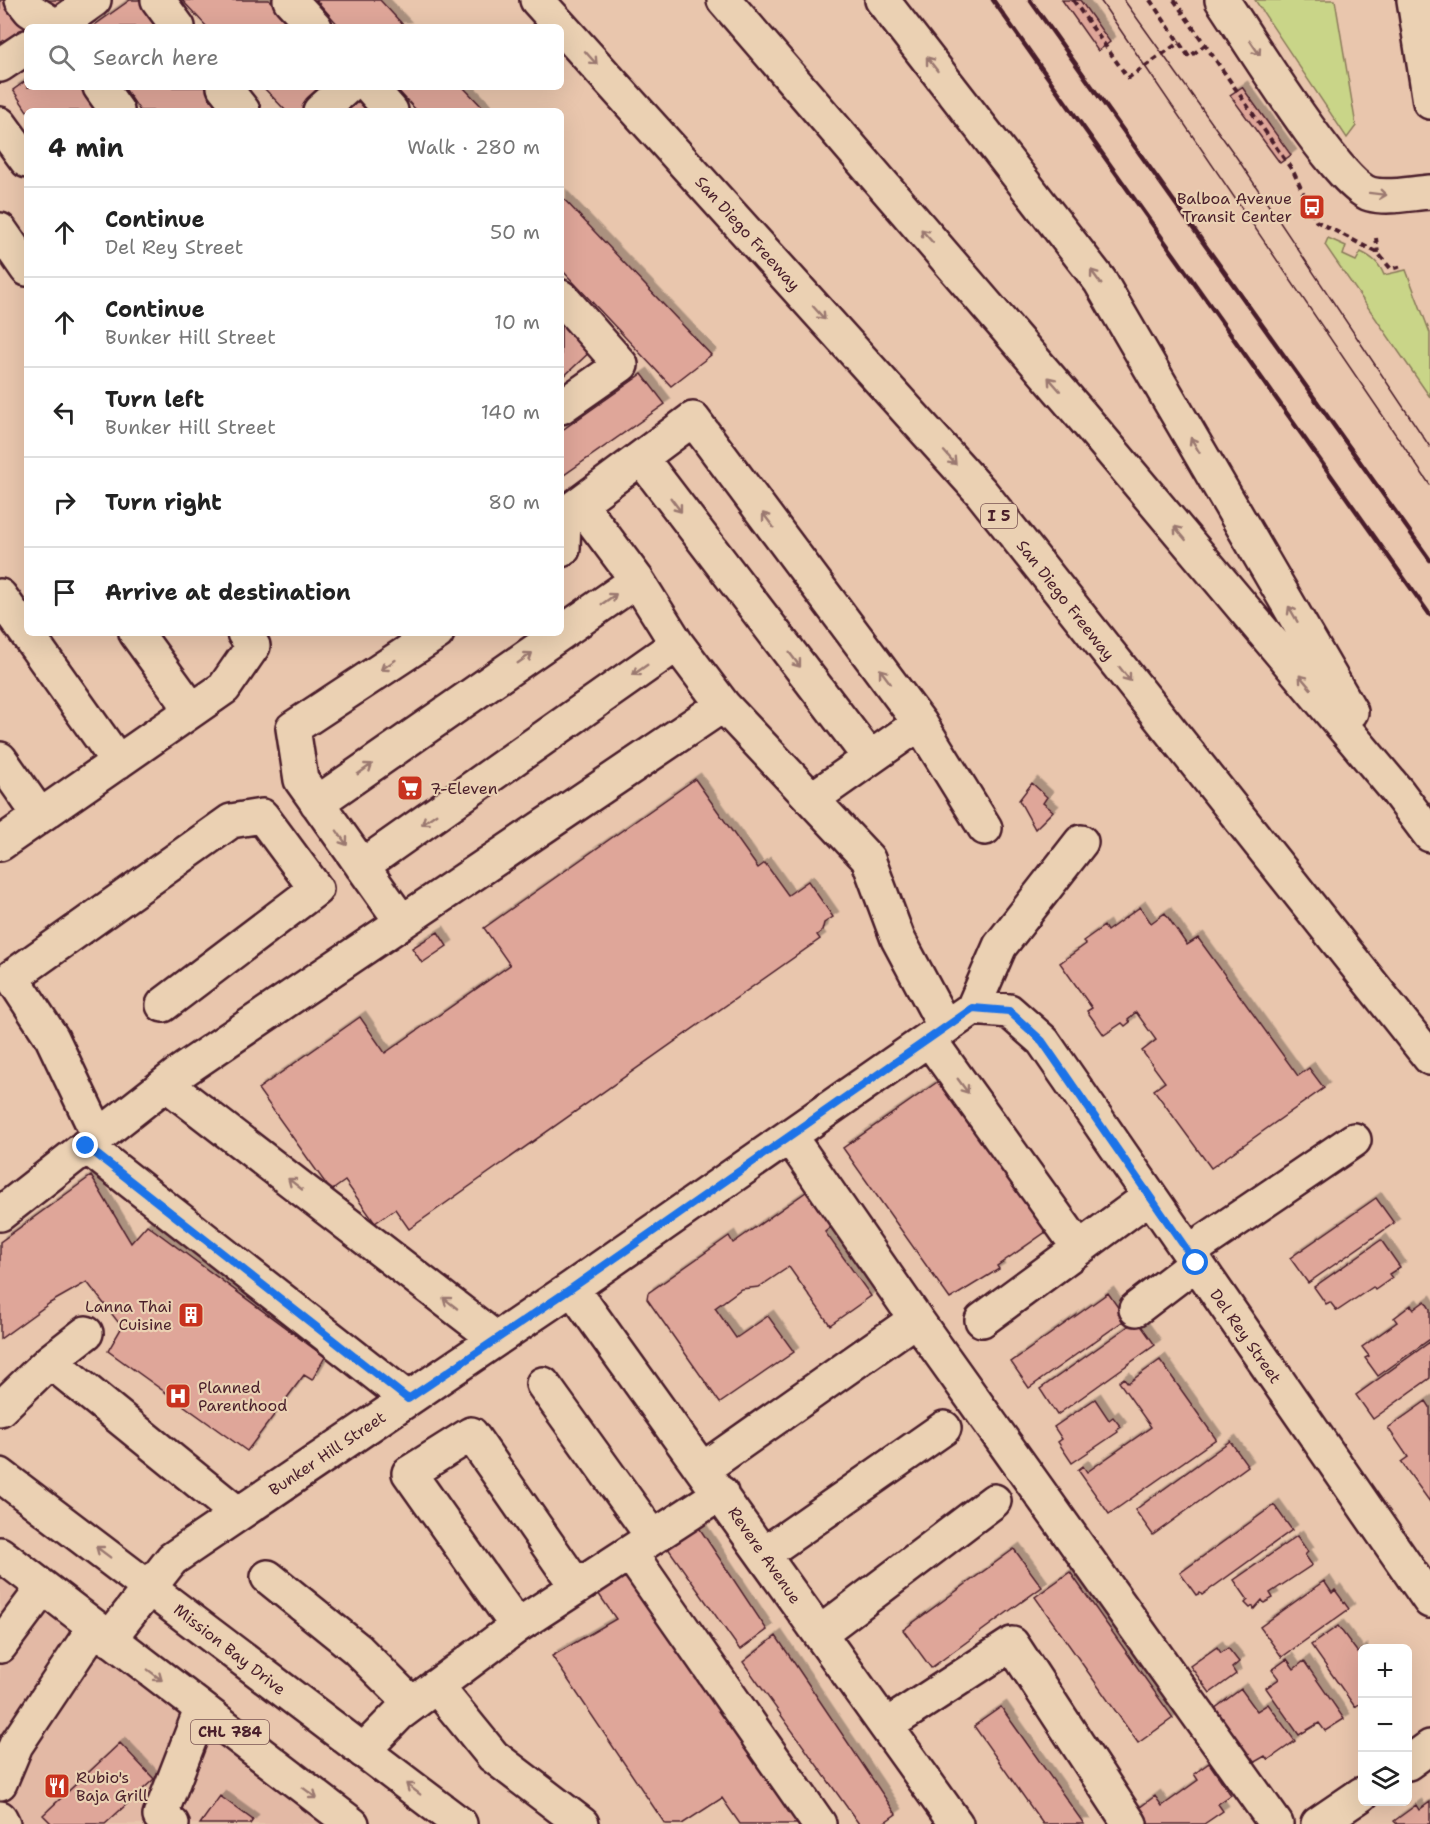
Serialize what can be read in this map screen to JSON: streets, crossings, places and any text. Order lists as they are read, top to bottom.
{
  "streets": {
    "main road": [
      "San Diego Freeway",
      "I 5",
      "Del Rey Street",
      "Bunker Hill Street",
      "Revere Avenue",
      "Mission Bay Drive",
      "CHL 784"
    ]
  },
  "crossings": [
    ["Del Rey Street", "Bunker Hill Street"],
    ["Bunker Hill Street", "Revere Avenue"],
    ["Bunker Hill Street", "Mission Bay Drive"],
    ["Bunker Hill Street", "CHL 784"]
  ],
  "places": {
    "bus stop": ["Balboa Avenue Transit Center"],
    "supermarket": ["7-Eleven"],
    "building": ["Lanna Thai Cuisine"],
    "hospital": ["Planned Parenthood"],
    "restaurant": ["Rubio's Baja Grill"]
  },
  "page": {
    "search": "Search here",
    "heading": ["4 min", "Walk · 280 m"],
    "list": [
      ["Continue", "Del Rey Street", "50 m"],
      ["Continue", "Bunker Hill Street", "10 m"],
      ["Turn left", "Bunker Hill Street", "140 m"],
      ["Turn right", "80 m"],
      "Arrive at destination"
    ],
    "map_buttons": ["+", "−"]
  }
}
